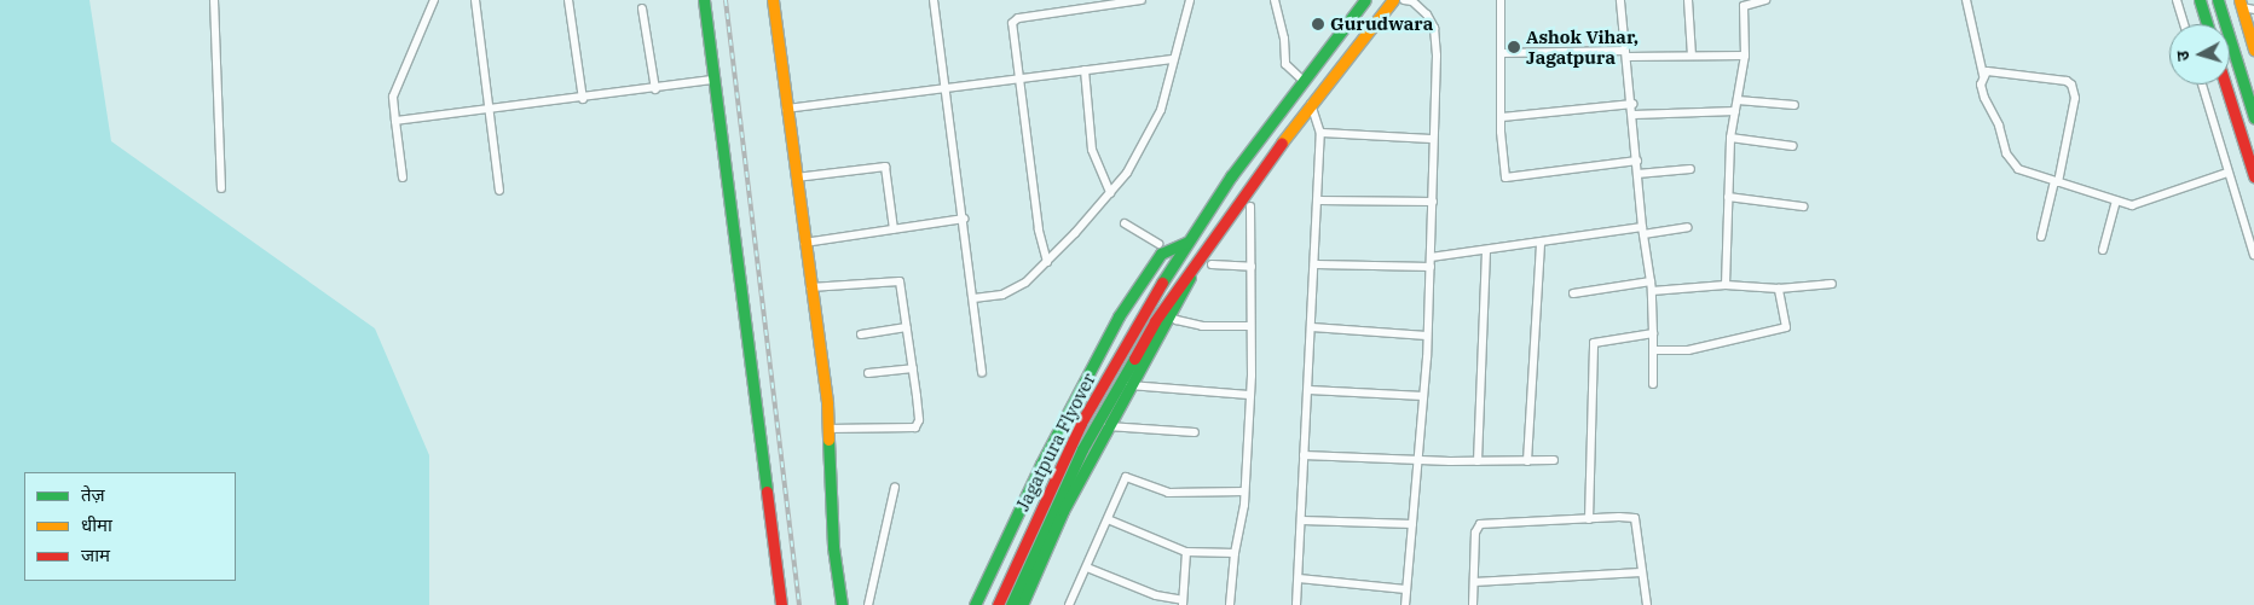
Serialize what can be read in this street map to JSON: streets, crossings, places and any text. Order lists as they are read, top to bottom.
{
  "streets": {
    "main road": ["Jagatpura Flyover"]
  },
  "places": ["Gurudwara", "Ashok Vihar, Jagatpura"],
  "legend": ["तेज़", "धीमा", "जाम"],
  "north": "left"
}
